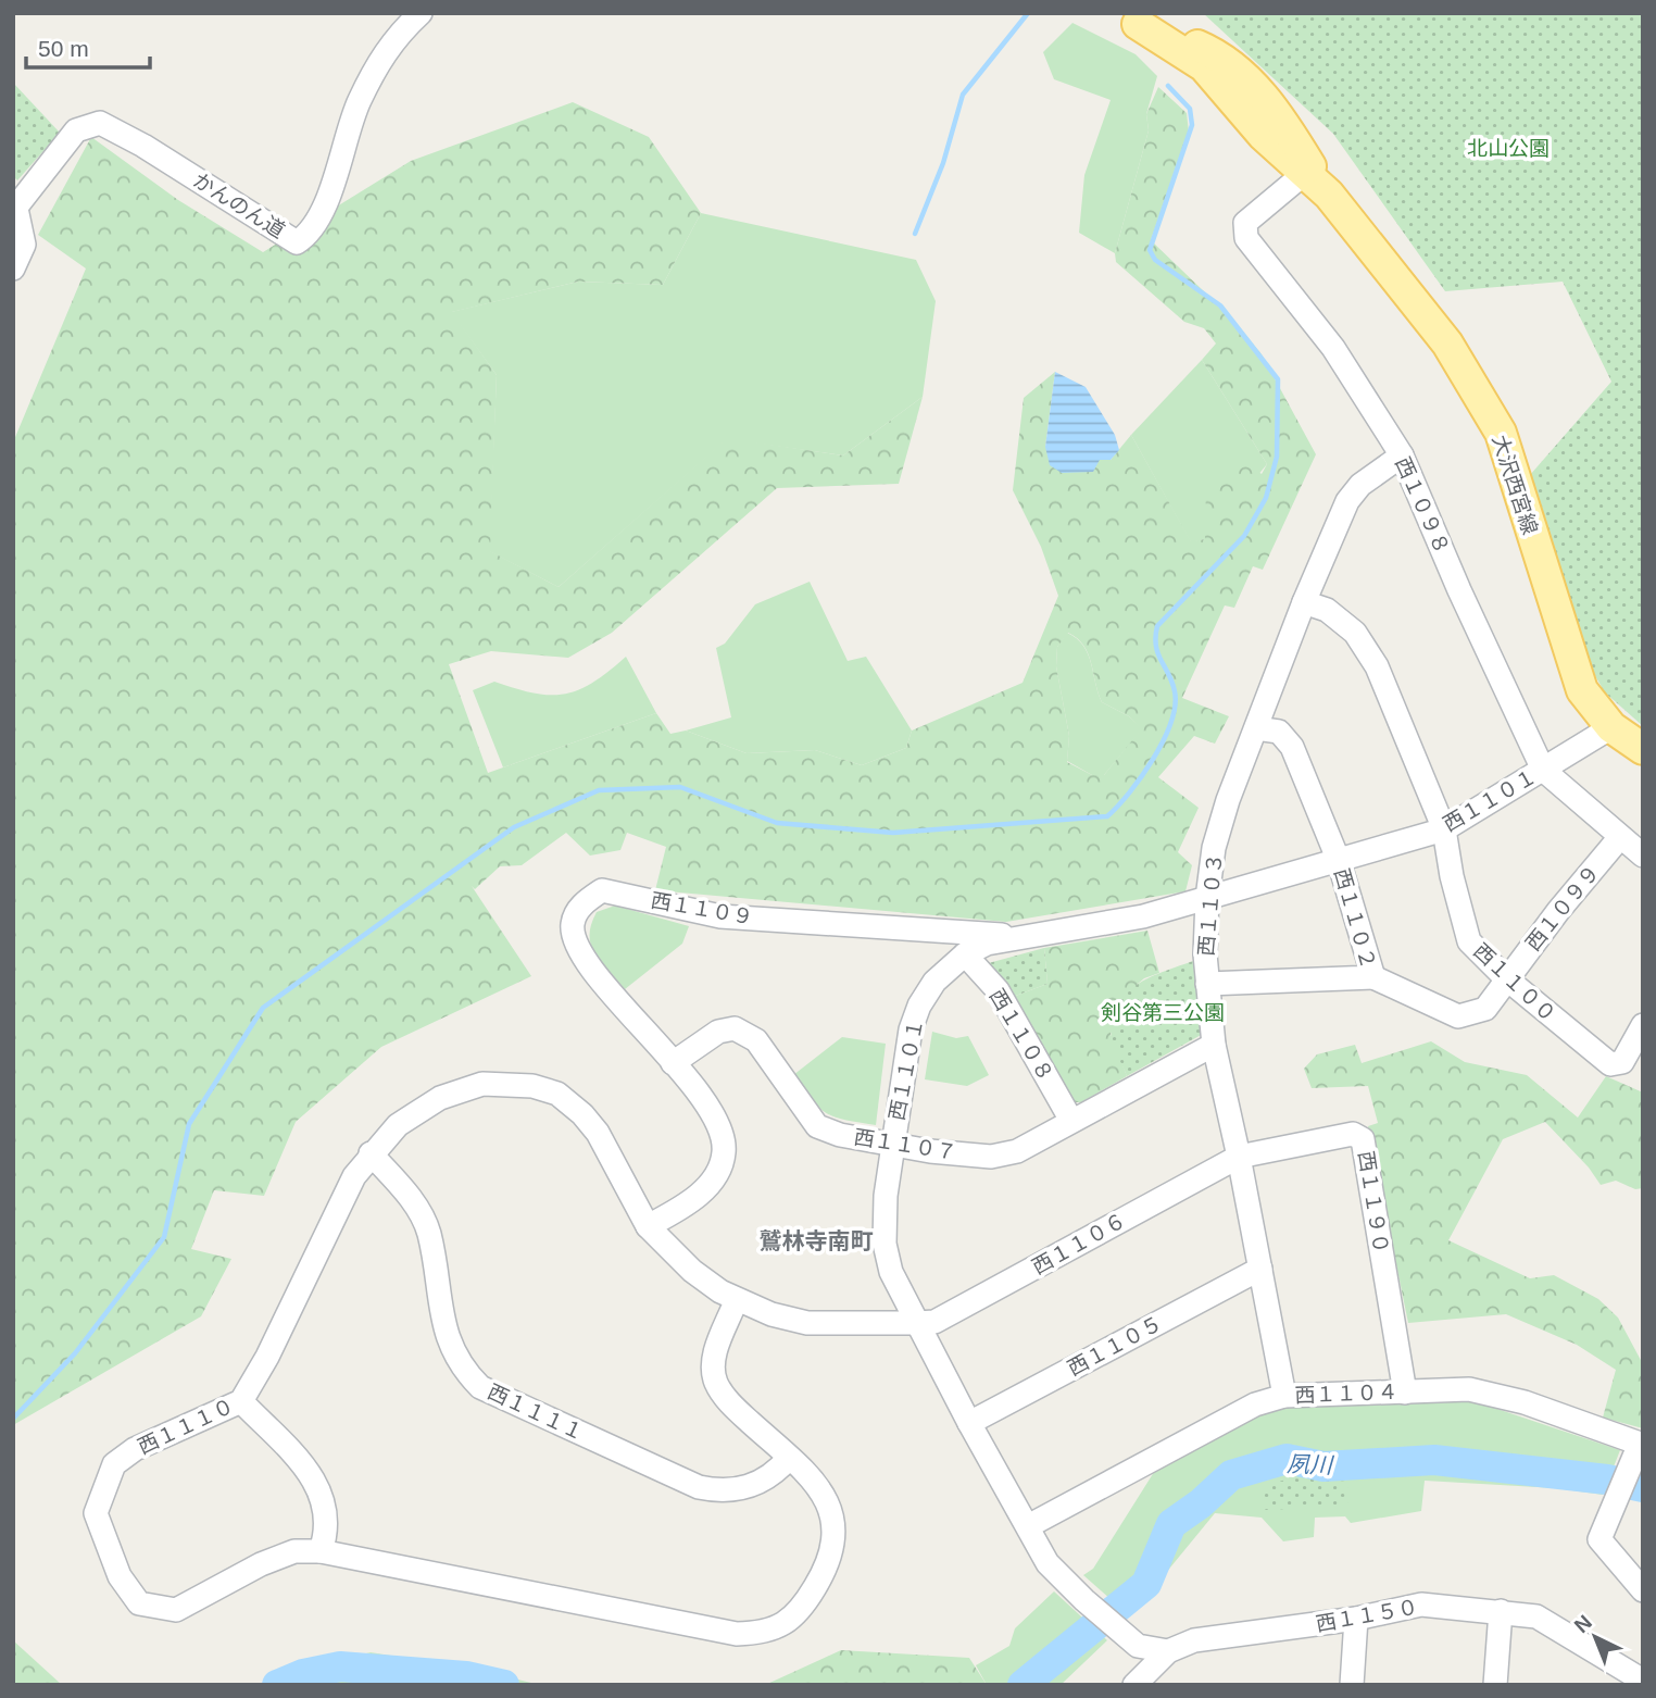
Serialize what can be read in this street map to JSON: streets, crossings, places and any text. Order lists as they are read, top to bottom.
{
  "streets": {
    "main road": ["大沢西宮線"],
    "street": [
      "かんのん道",
      "西１０９８",
      "西１１０１",
      "西１１０３",
      "西１０９９",
      "西１１０９",
      "西１１０２",
      "西１１００",
      "西１１０８",
      "西１１０７",
      "西１１９０",
      "西１１０６",
      "西１１０５",
      "西１１０４",
      "西１１１１",
      "西１１１０",
      "西１１５０"
    ]
  },
  "crossings": [
    ["大沢西宮線", "西１０９８"],
    ["大沢西宮線", "西１１０１"],
    ["西１０９８", "西１１０１"],
    ["西１０９８", "西１１０３"],
    ["西１０９８", "西１０９９"],
    ["西１１０１", "西１１０３"],
    ["西１１０１", "西１１０９"],
    ["西１１０１", "西１１０２"],
    ["西１１０１", "西１１００"],
    ["西１１０１", "西１１０８"],
    ["西１１０１", "西１１０７"],
    ["西１１０１", "西１１０６"],
    ["西１１０１", "西１１０５"],
    ["西１１０１", "西１１０４"],
    ["西１１０１", "西１１１０"],
    ["西１１０１", "西１１５０"],
    ["西１１０３", "西１１０２"],
    ["西１１０３", "西１１００"],
    ["西１１０３", "西１１０７"],
    ["西１１０３", "西１１９０"],
    ["西１１０３", "西１１０６"],
    ["西１１０３", "西１１０５"],
    ["西１１０３", "西１１０４"],
    ["西１０９９", "西１１０２"],
    ["西１０９９", "西１１００"],
    ["西１１０９", "西１１０７"],
    ["西１１０９", "西１１１０"],
    ["西１１０８", "西１１０７"],
    ["西１１９０", "西１１０６"],
    ["西１１９０", "西１１０４"],
    ["西１１０６", "西１１１０"],
    ["西１１１１", "西１１１０"]
  ],
  "districts": ["鷲林寺南町"],
  "water": ["夙川"],
  "parks": ["北山公園", "剣谷第三公園"],
  "scale_bar": "50 m",
  "north": "top left"
}
